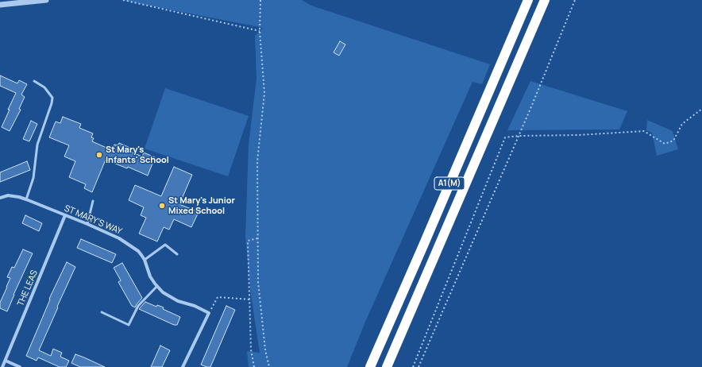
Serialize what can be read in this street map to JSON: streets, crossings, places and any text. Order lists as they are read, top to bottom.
{
  "streets": {
    "highway": ["A1(M)"],
    "street": ["ST MARY'S WAY", "THE LEAS"]
  },
  "crossings": [
    ["ST MARY'S WAY", "THE LEAS"]
  ],
  "places": ["St Mary's Infants' School", "St Mary's Junior Mixed School"]
}
